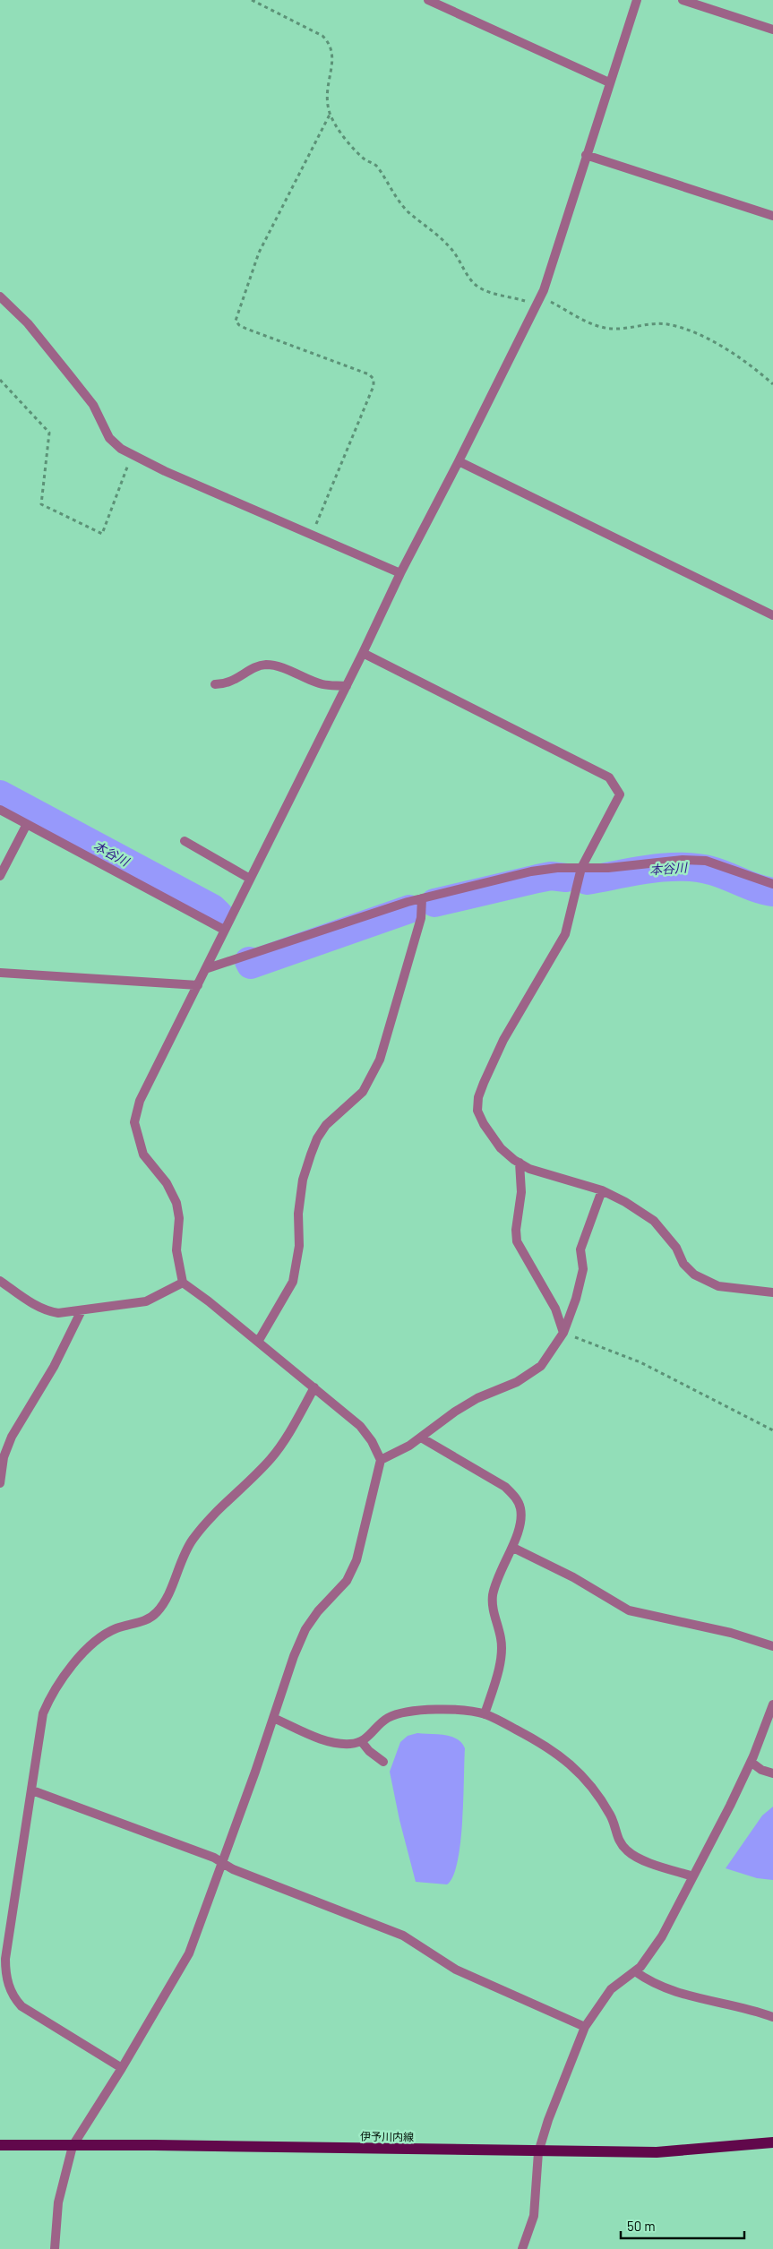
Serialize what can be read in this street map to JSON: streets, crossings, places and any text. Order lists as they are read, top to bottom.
{
  "streets": {
    "main road": ["伊予川内線"]
  },
  "water": ["本谷川"],
  "scale_bar": "50 m"
}
